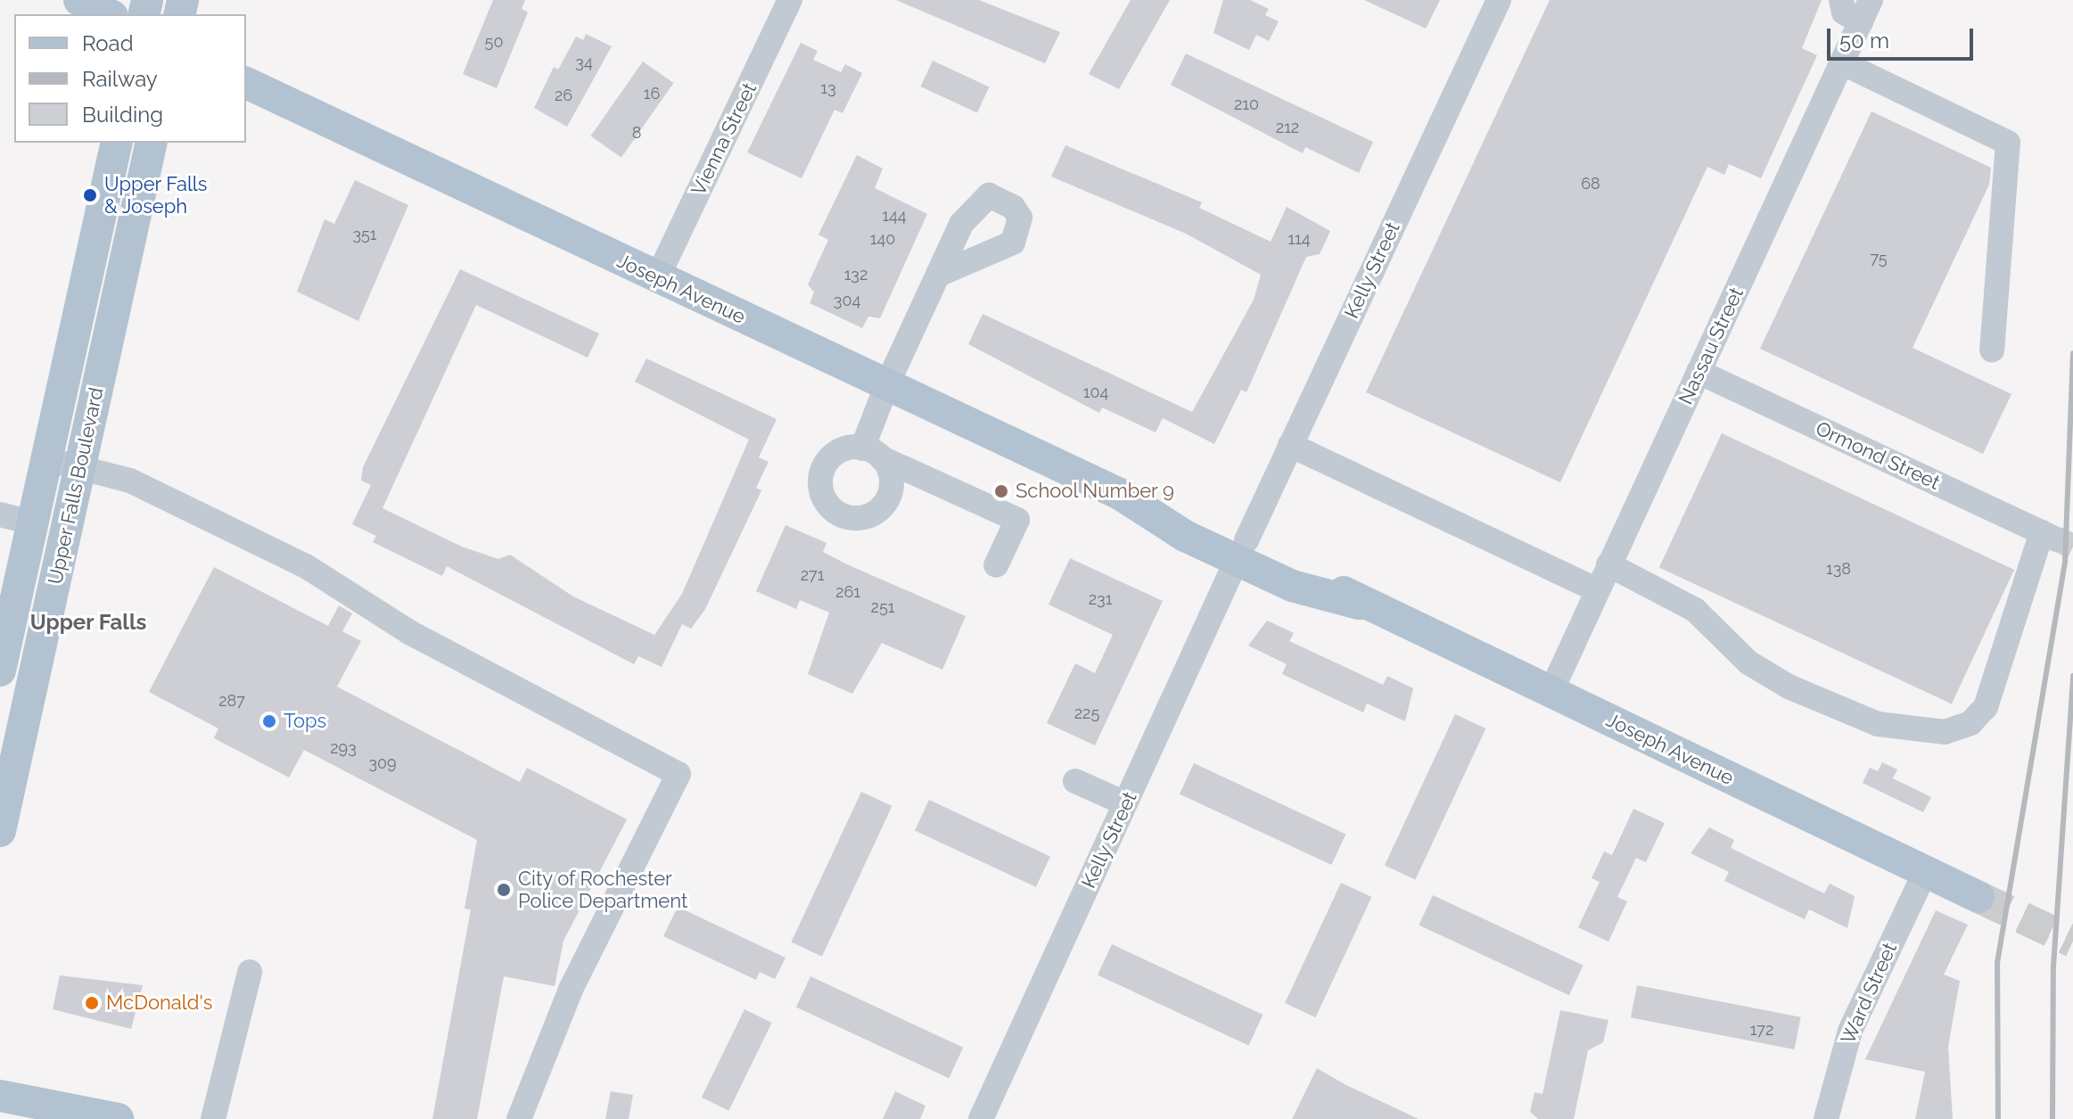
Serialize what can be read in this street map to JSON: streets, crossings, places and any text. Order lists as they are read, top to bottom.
{
  "streets": {
    "main road": ["Joseph Avenue", "Upper Falls Boulevard"],
    "street": [
      "Vienna Street",
      "Kelly Street",
      "Nassau Street",
      "Ormond Street",
      "Ward Street"
    ]
  },
  "crossings": [
    ["Vienna Street", "Joseph Avenue"],
    ["Kelly Street", "Joseph Avenue"],
    ["Joseph Avenue", "Nassau Street"],
    ["Joseph Avenue", "Ward Street"],
    ["Nassau Street", "Ormond Street"]
  ],
  "districts": ["Upper Falls"],
  "places": [
    "Upper Falls & Joseph",
    "School Number 9",
    "Tops",
    "City of Rochester Police Department",
    "McDonald's"
  ],
  "house_numbers": [
    "50",
    "34",
    "13",
    "16",
    "26",
    "210",
    "212",
    "8",
    "68",
    "144",
    "351",
    "140",
    "114",
    "75",
    "132",
    "304",
    "104",
    "138",
    "271",
    "261",
    "231",
    "251",
    "287",
    "225",
    "293",
    "309",
    "172"
  ],
  "legend": ["Road", "Railway", "Building"],
  "scale_bar": "50 m"
}
